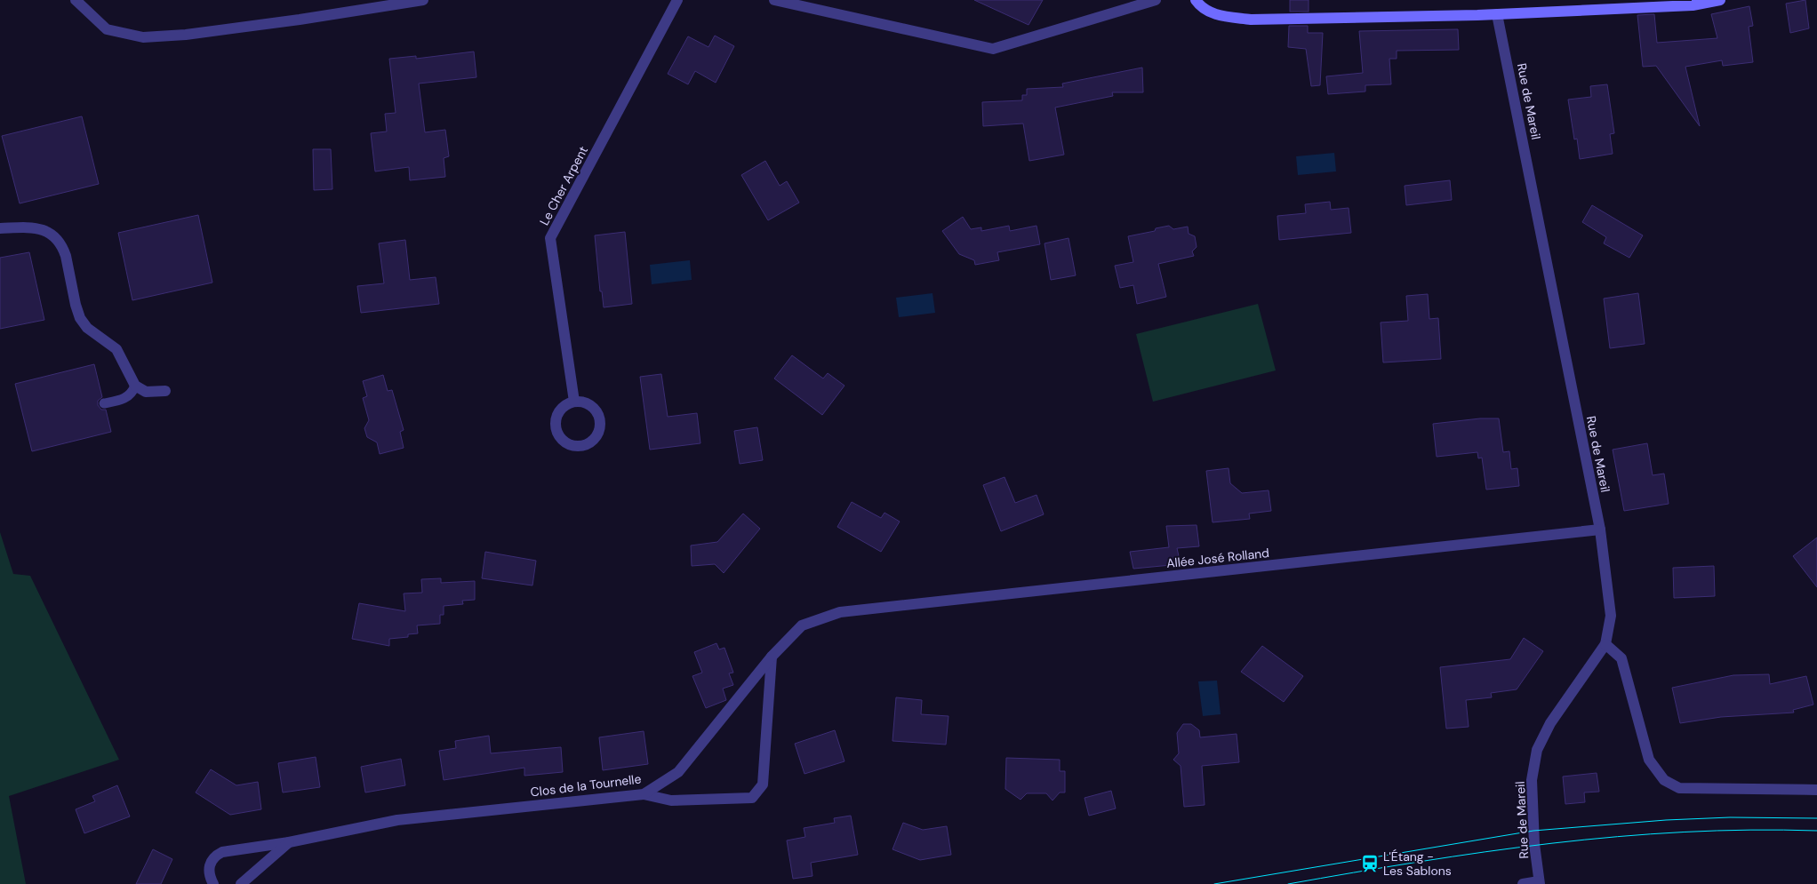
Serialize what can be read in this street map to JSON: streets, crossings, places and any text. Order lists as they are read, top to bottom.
{
  "streets": {
    "street": [
      "Rue de Mareil",
      "Le Cher Arpent",
      "Allée José Rolland",
      "Clos de la Tournelle"
    ]
  },
  "crossings": [
    ["Rue de Mareil", "Allée José Rolland"],
    ["Allée José Rolland", "Clos de la Tournelle"]
  ],
  "places": {
    "station": ["L'Étang - Les Sablons"]
  }
}
